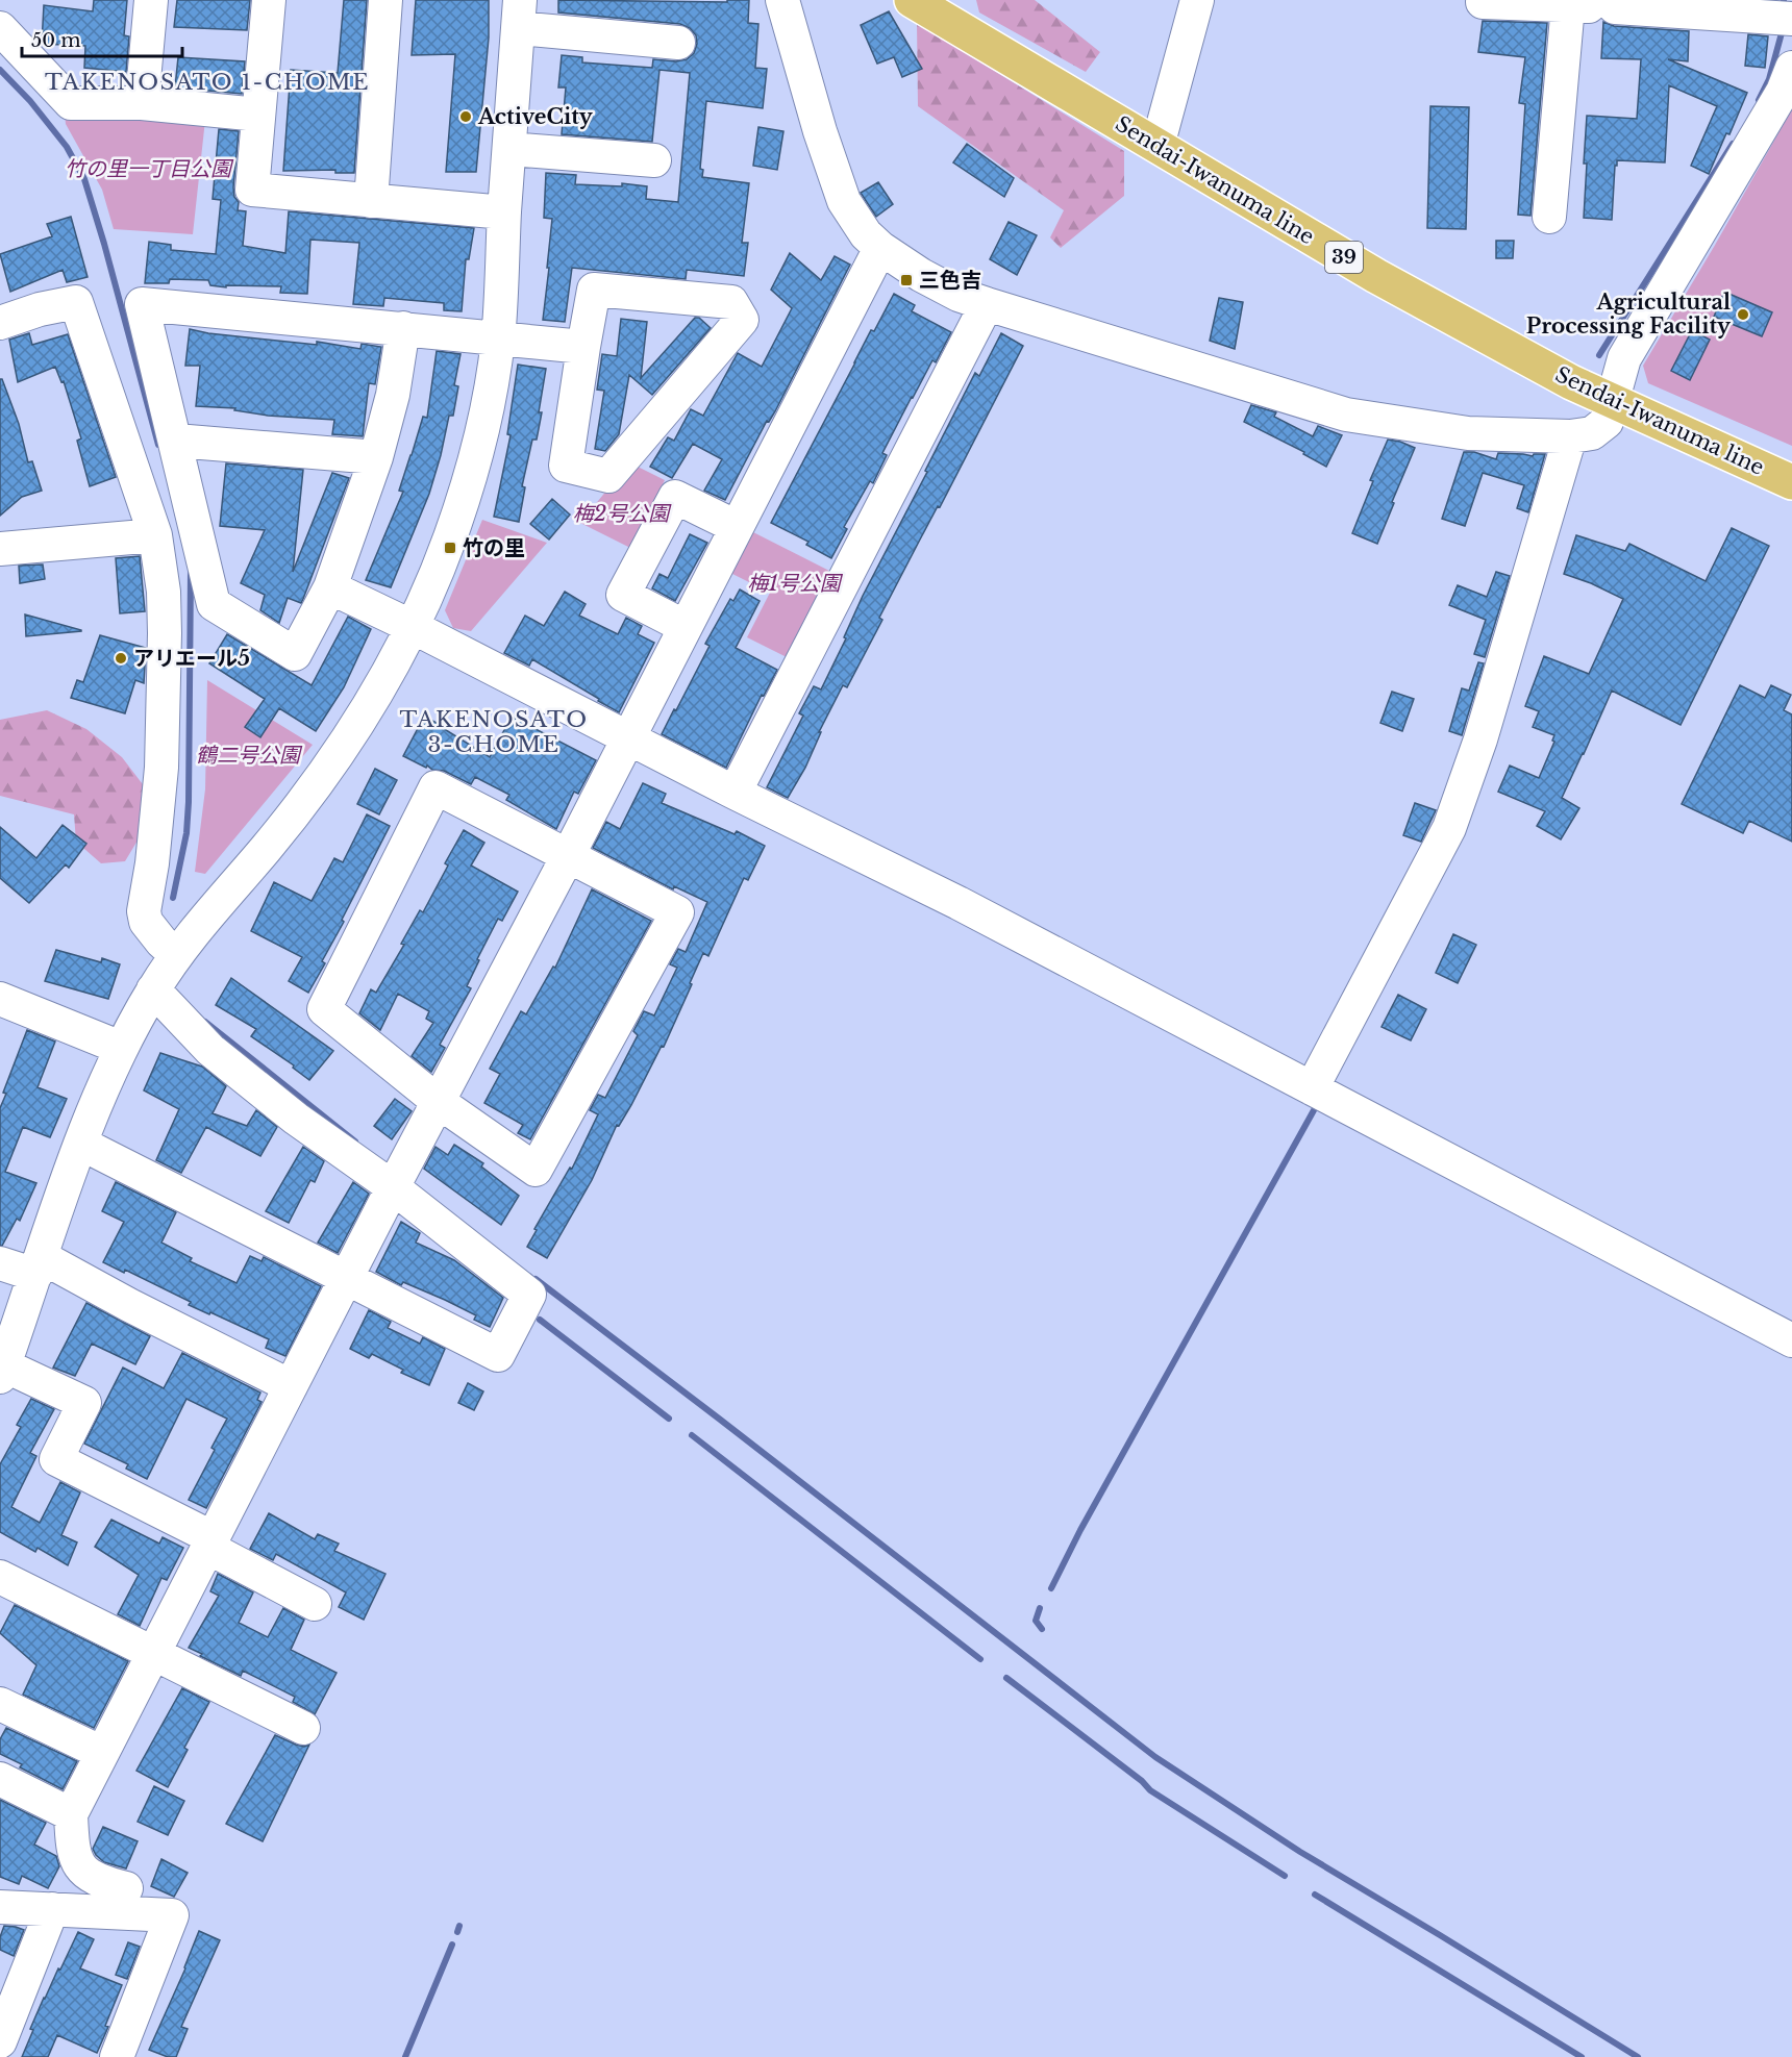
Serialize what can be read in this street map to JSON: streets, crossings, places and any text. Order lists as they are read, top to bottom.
{
  "streets": {
    "main road": ["Sendai-Iwanuma line", "39"]
  },
  "districts": ["TAKENOSATO 1-CHOME", "TAKENOSATO 3-CHOME"],
  "parks": [
    "竹の里一丁目公園",
    "梅2号公園",
    "梅1号公園",
    "鶴二号公園"
  ],
  "places": {
    "other": ["ActiveCity", "Agricultural Processing Facility", "アリエール5"],
    "transit": ["三色吉", "竹の里"]
  },
  "scale_bar": "50 m"
}
